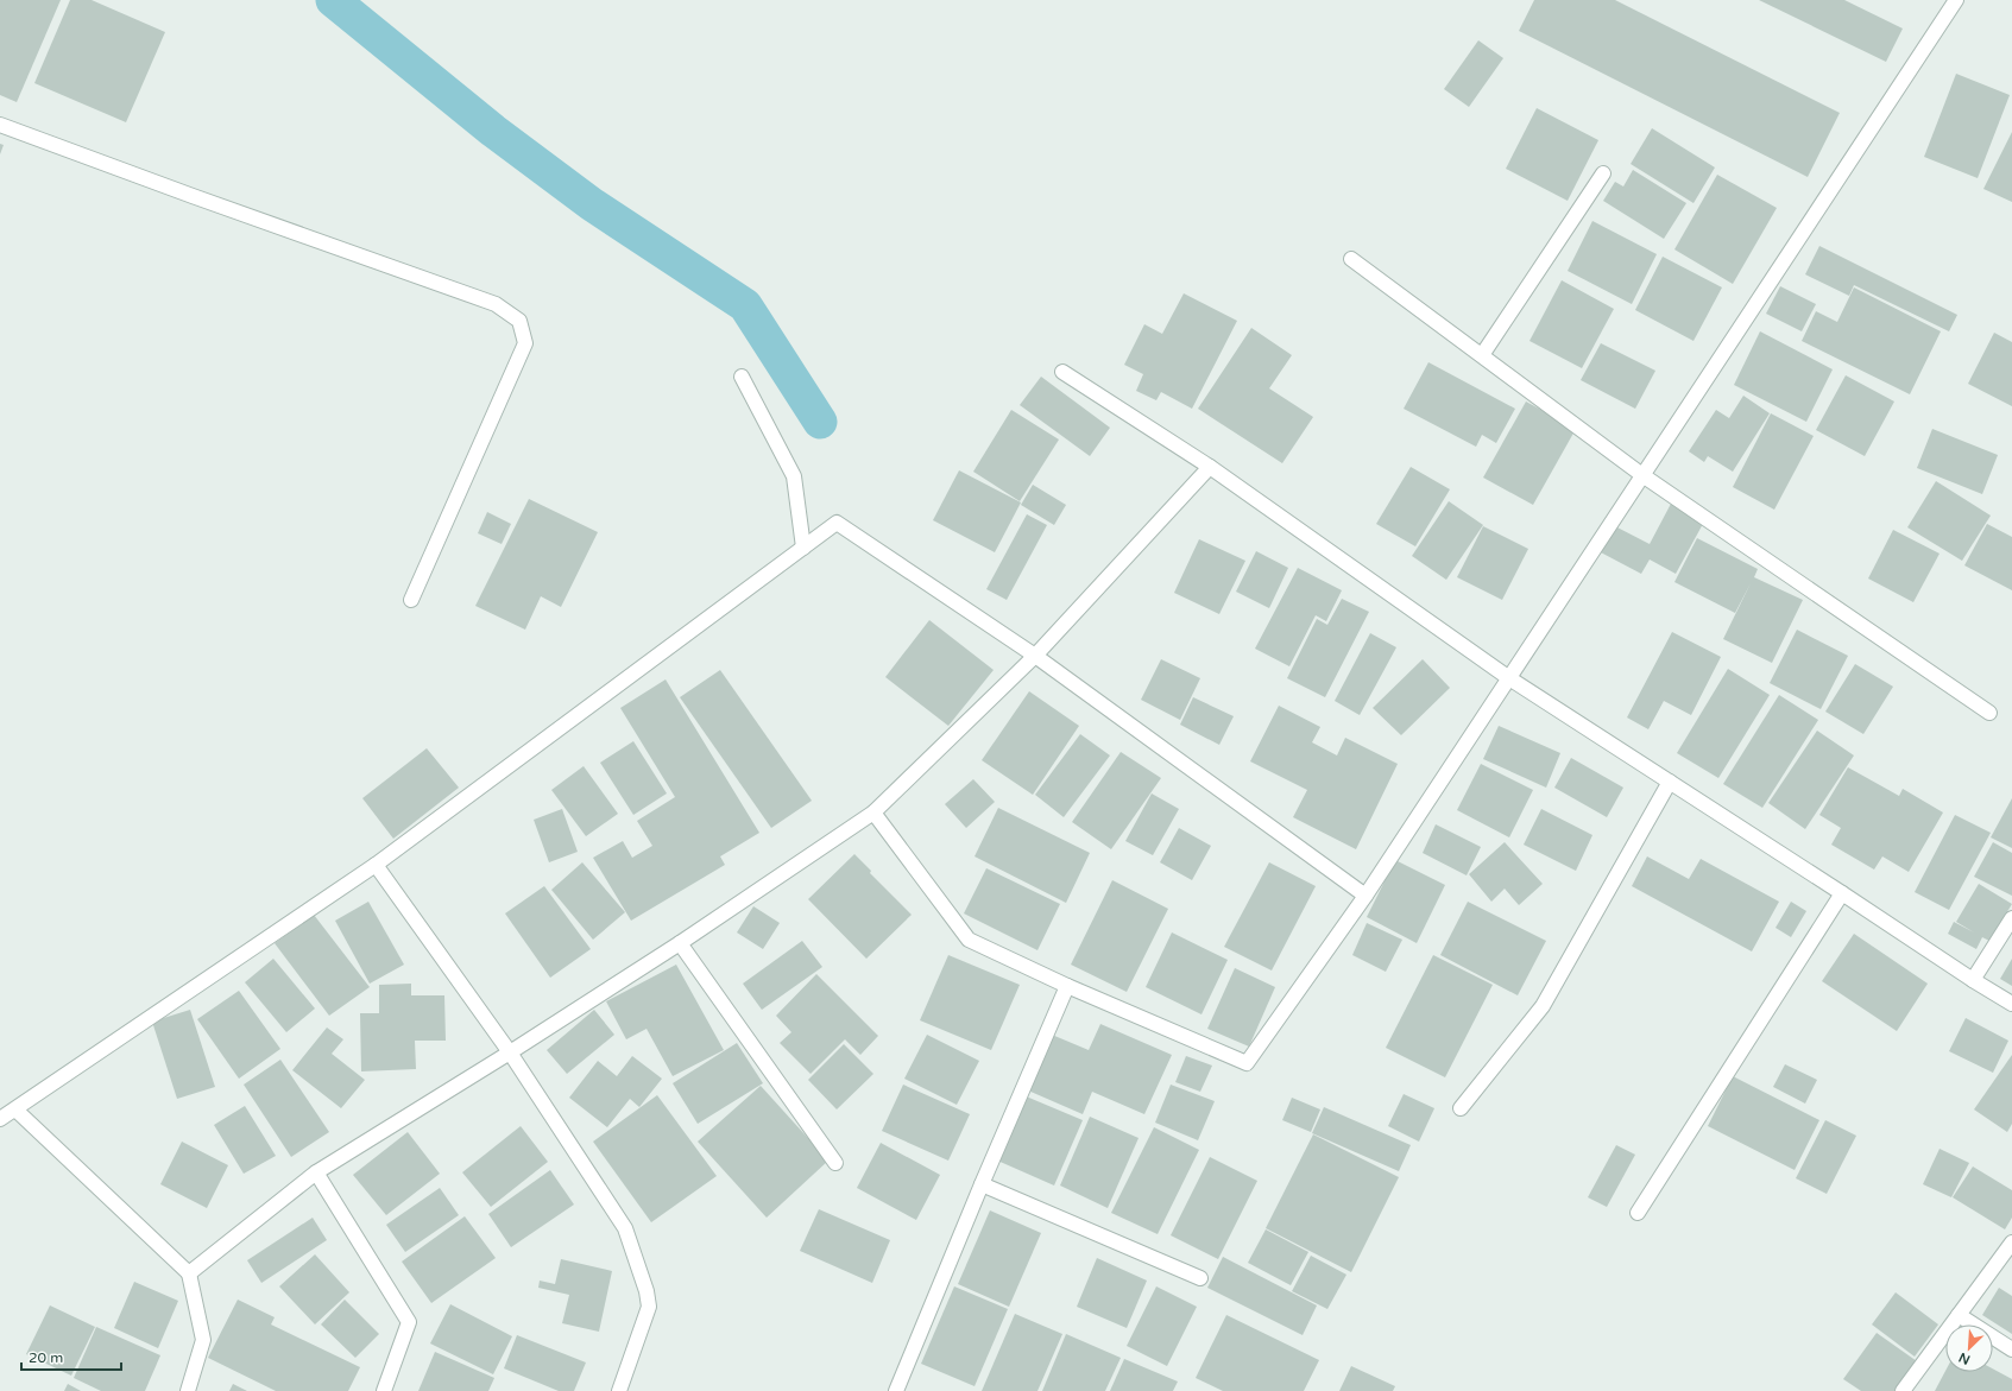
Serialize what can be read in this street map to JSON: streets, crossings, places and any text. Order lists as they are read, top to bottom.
{
  "scale_bar": "20 m",
  "north": "bottom left"
}
